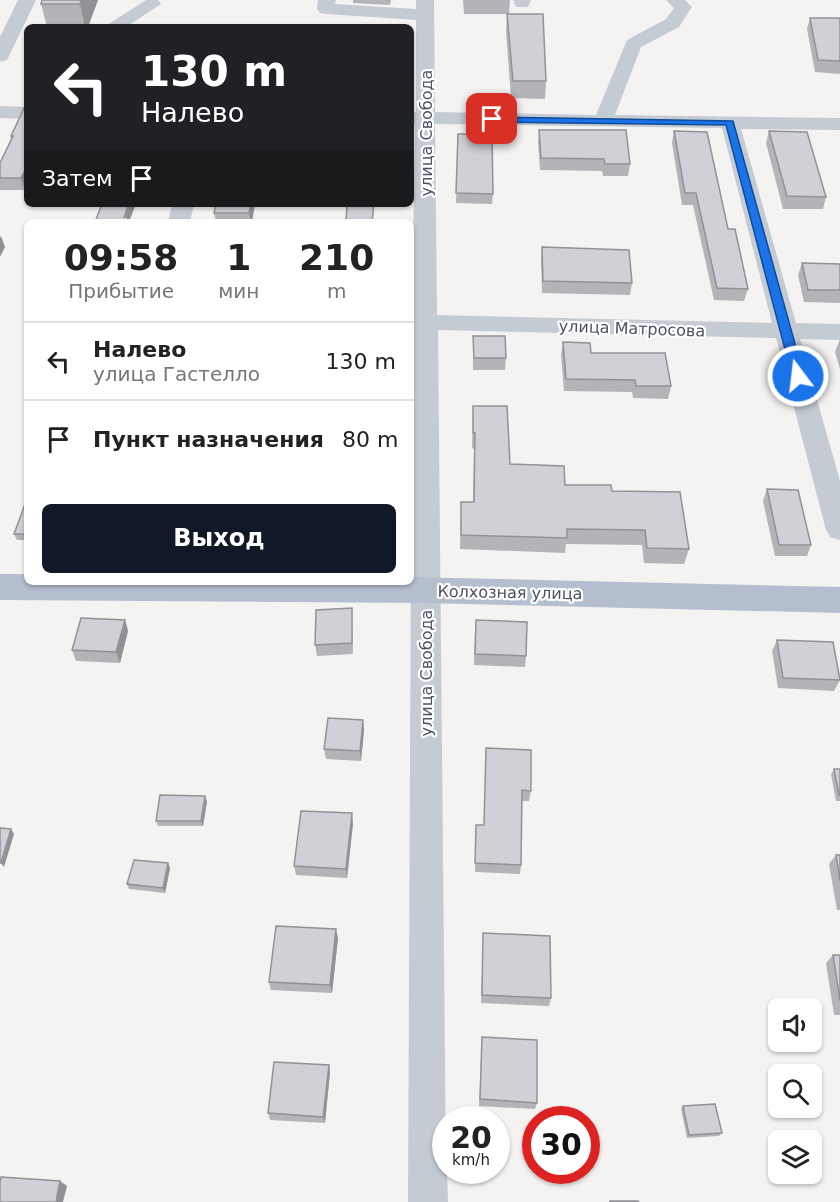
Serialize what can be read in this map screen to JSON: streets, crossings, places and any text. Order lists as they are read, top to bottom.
{
  "streets": {
    "main road": ["Колхозная улица"],
    "street": ["улица Свобода", "улица Матросова"]
  },
  "crossings": [
    ["улица Свобода", "улица Матросова"],
    ["улица Свобода", "Колхозная улица"]
  ],
  "page": {
    "turn": ["130 m", "Налево"],
    "then": "Затем",
    "eta": [
      "09:58",
      "Прибытие",
      "1",
      "мин",
      "210",
      "m"
    ],
    "list": [
      {
        "name": "Налево",
        "note": "улица Гастелло",
        "value": "130 m"
      },
      {
        "name": "Пункт назначения",
        "value": "80 m"
      }
    ],
    "buttons": "Выход",
    "speed": "20 km/h",
    "limit": "30"
  }
}
